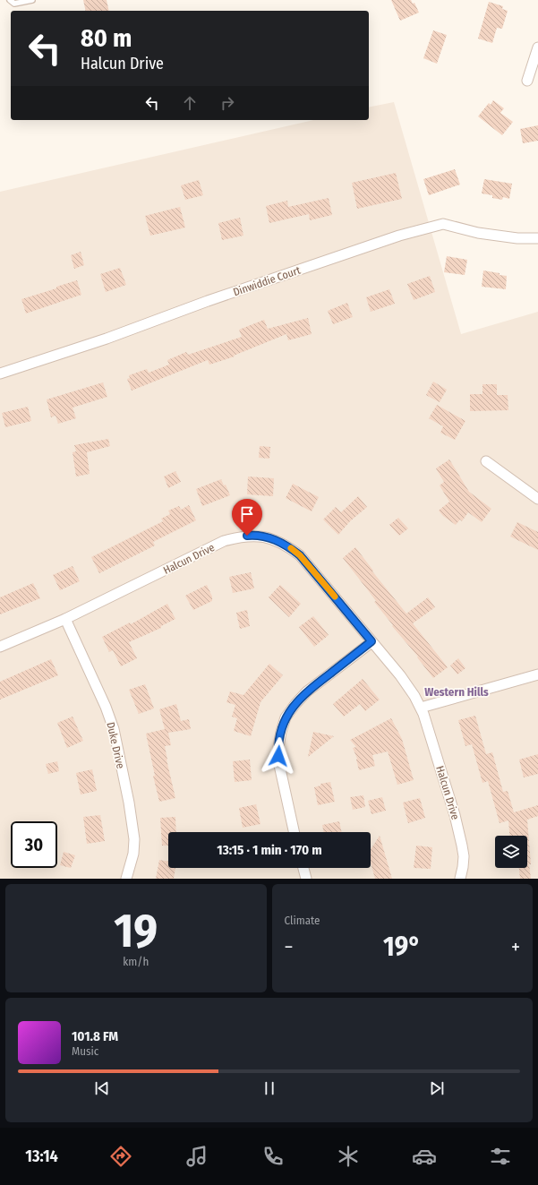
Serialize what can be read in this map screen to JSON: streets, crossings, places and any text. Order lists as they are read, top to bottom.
{
  "streets": {
    "street": ["Dinwiddie Court", "Halcun Drive", "Duke Drive"]
  },
  "crossings": [
    ["Halcun Drive", "Duke Drive"]
  ],
  "districts": ["Western Hills"],
  "page": {
    "turn": ["80 m", "Halcun Drive"],
    "limit": "30",
    "trip": "13:15 · 1 min · 170 m",
    "tile": [
      ["19", "km/h"],
      "Climate"
    ],
    "heat": ["−", "19°", "+"],
    "song": ["101.8 FM", "Music"],
    "tabs": "13:14"
  }
}
